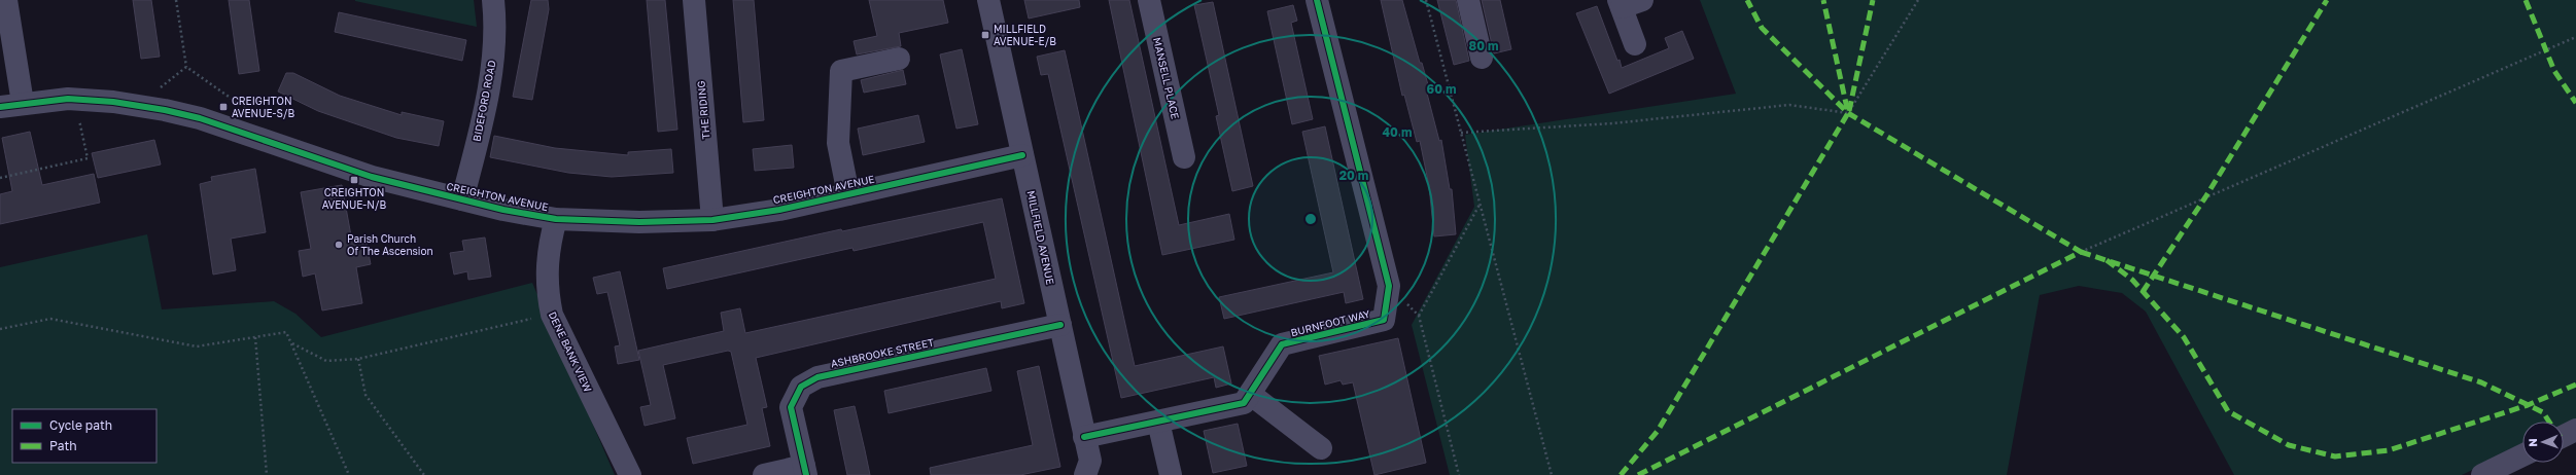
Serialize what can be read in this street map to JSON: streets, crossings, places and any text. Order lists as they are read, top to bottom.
{
  "streets": {
    "street": [
      "MANSELL PLACE",
      "BIDEFORD ROAD",
      "THE RIDING",
      "CREIGHTON AVENUE",
      "MILLFIELD AVENUE",
      "BURNFOOT WAY",
      "DENE BANK VIEW",
      "ASHBROOKE STREET"
    ]
  },
  "crossings": [
    ["BIDEFORD ROAD", "CREIGHTON AVENUE"],
    ["THE RIDING", "CREIGHTON AVENUE"],
    ["CREIGHTON AVENUE", "MILLFIELD AVENUE"],
    ["CREIGHTON AVENUE", "DENE BANK VIEW"],
    ["MILLFIELD AVENUE", "BURNFOOT WAY"],
    ["MILLFIELD AVENUE", "ASHBROOKE STREET"]
  ],
  "places": {
    "transit": ["MILLFIELD AVENUE-E/B", "CREIGHTON AVENUE-S/B", "CREIGHTON AVENUE-N/B"],
    "other": ["Parish Church Of The Ascension"]
  },
  "legend": ["Cycle path", "Path"],
  "north": "left",
  "rings": [
    "80 m",
    "60 m",
    "40 m",
    "20 m"
  ]
}
